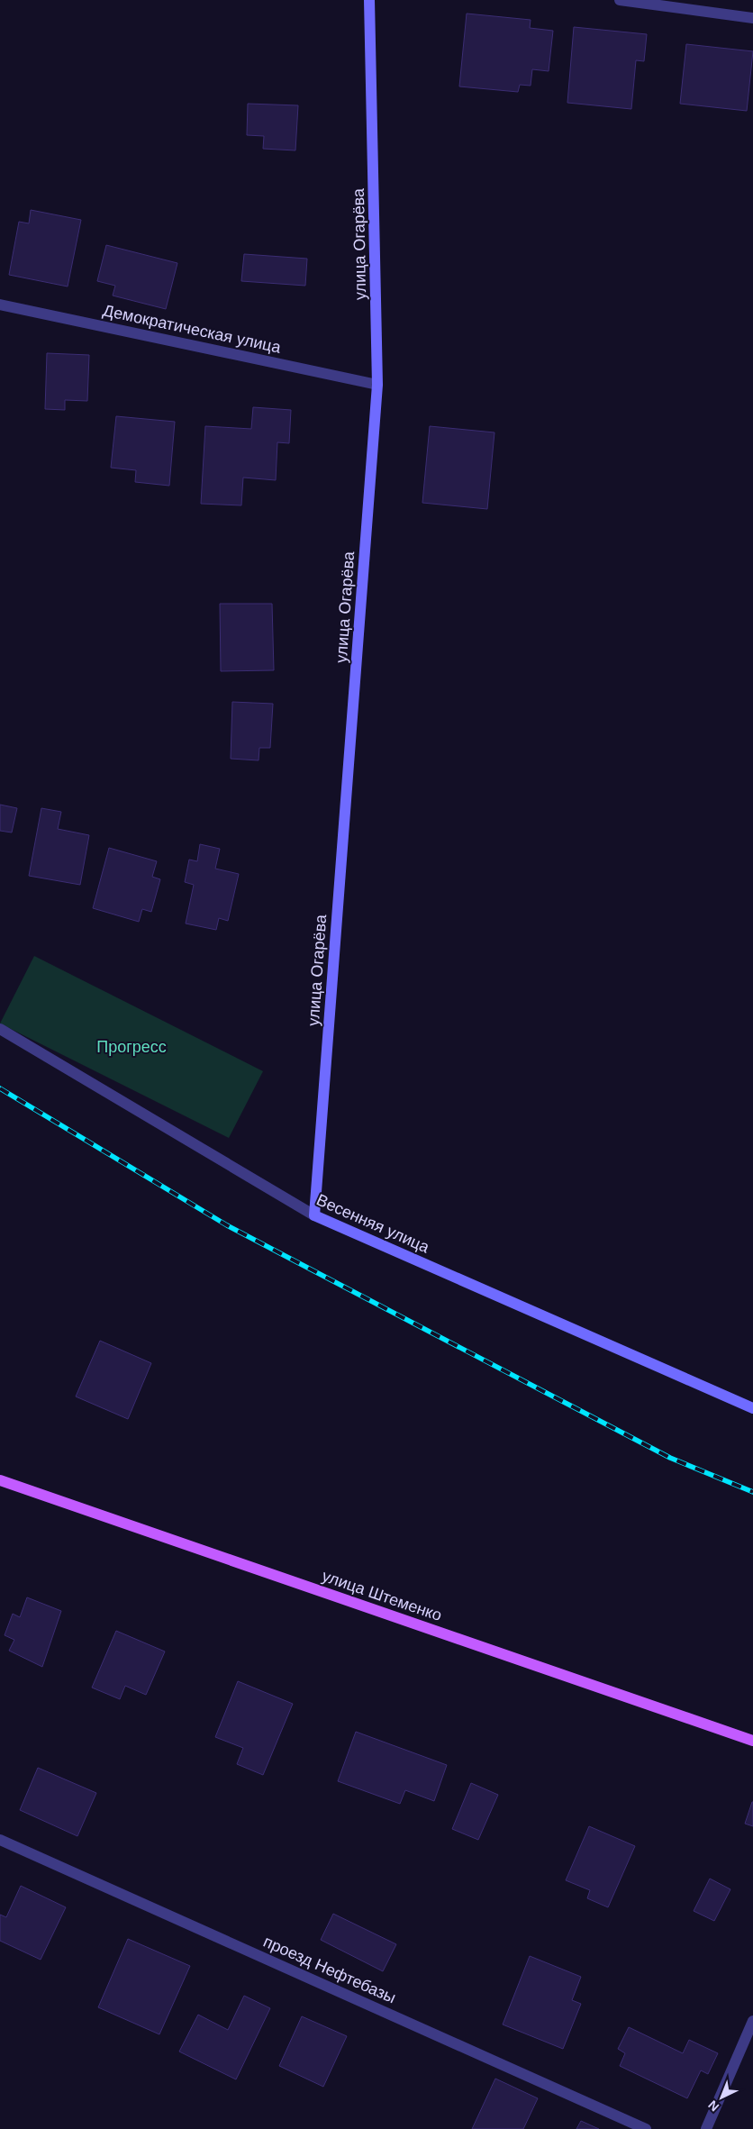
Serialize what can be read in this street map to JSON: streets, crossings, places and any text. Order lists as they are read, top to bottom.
{
  "streets": {
    "main road": ["улица Огарёва", "Весенняя улица", "улица Штеменко"],
    "street": ["Демократическая улица", "проезд Нефтебазы"]
  },
  "crossings": [
    ["улица Огарёва", "Демократическая улица"],
    ["улица Огарёва", "Весенняя улица"]
  ],
  "parks": ["Прогресс"],
  "north": "bottom left"
}
